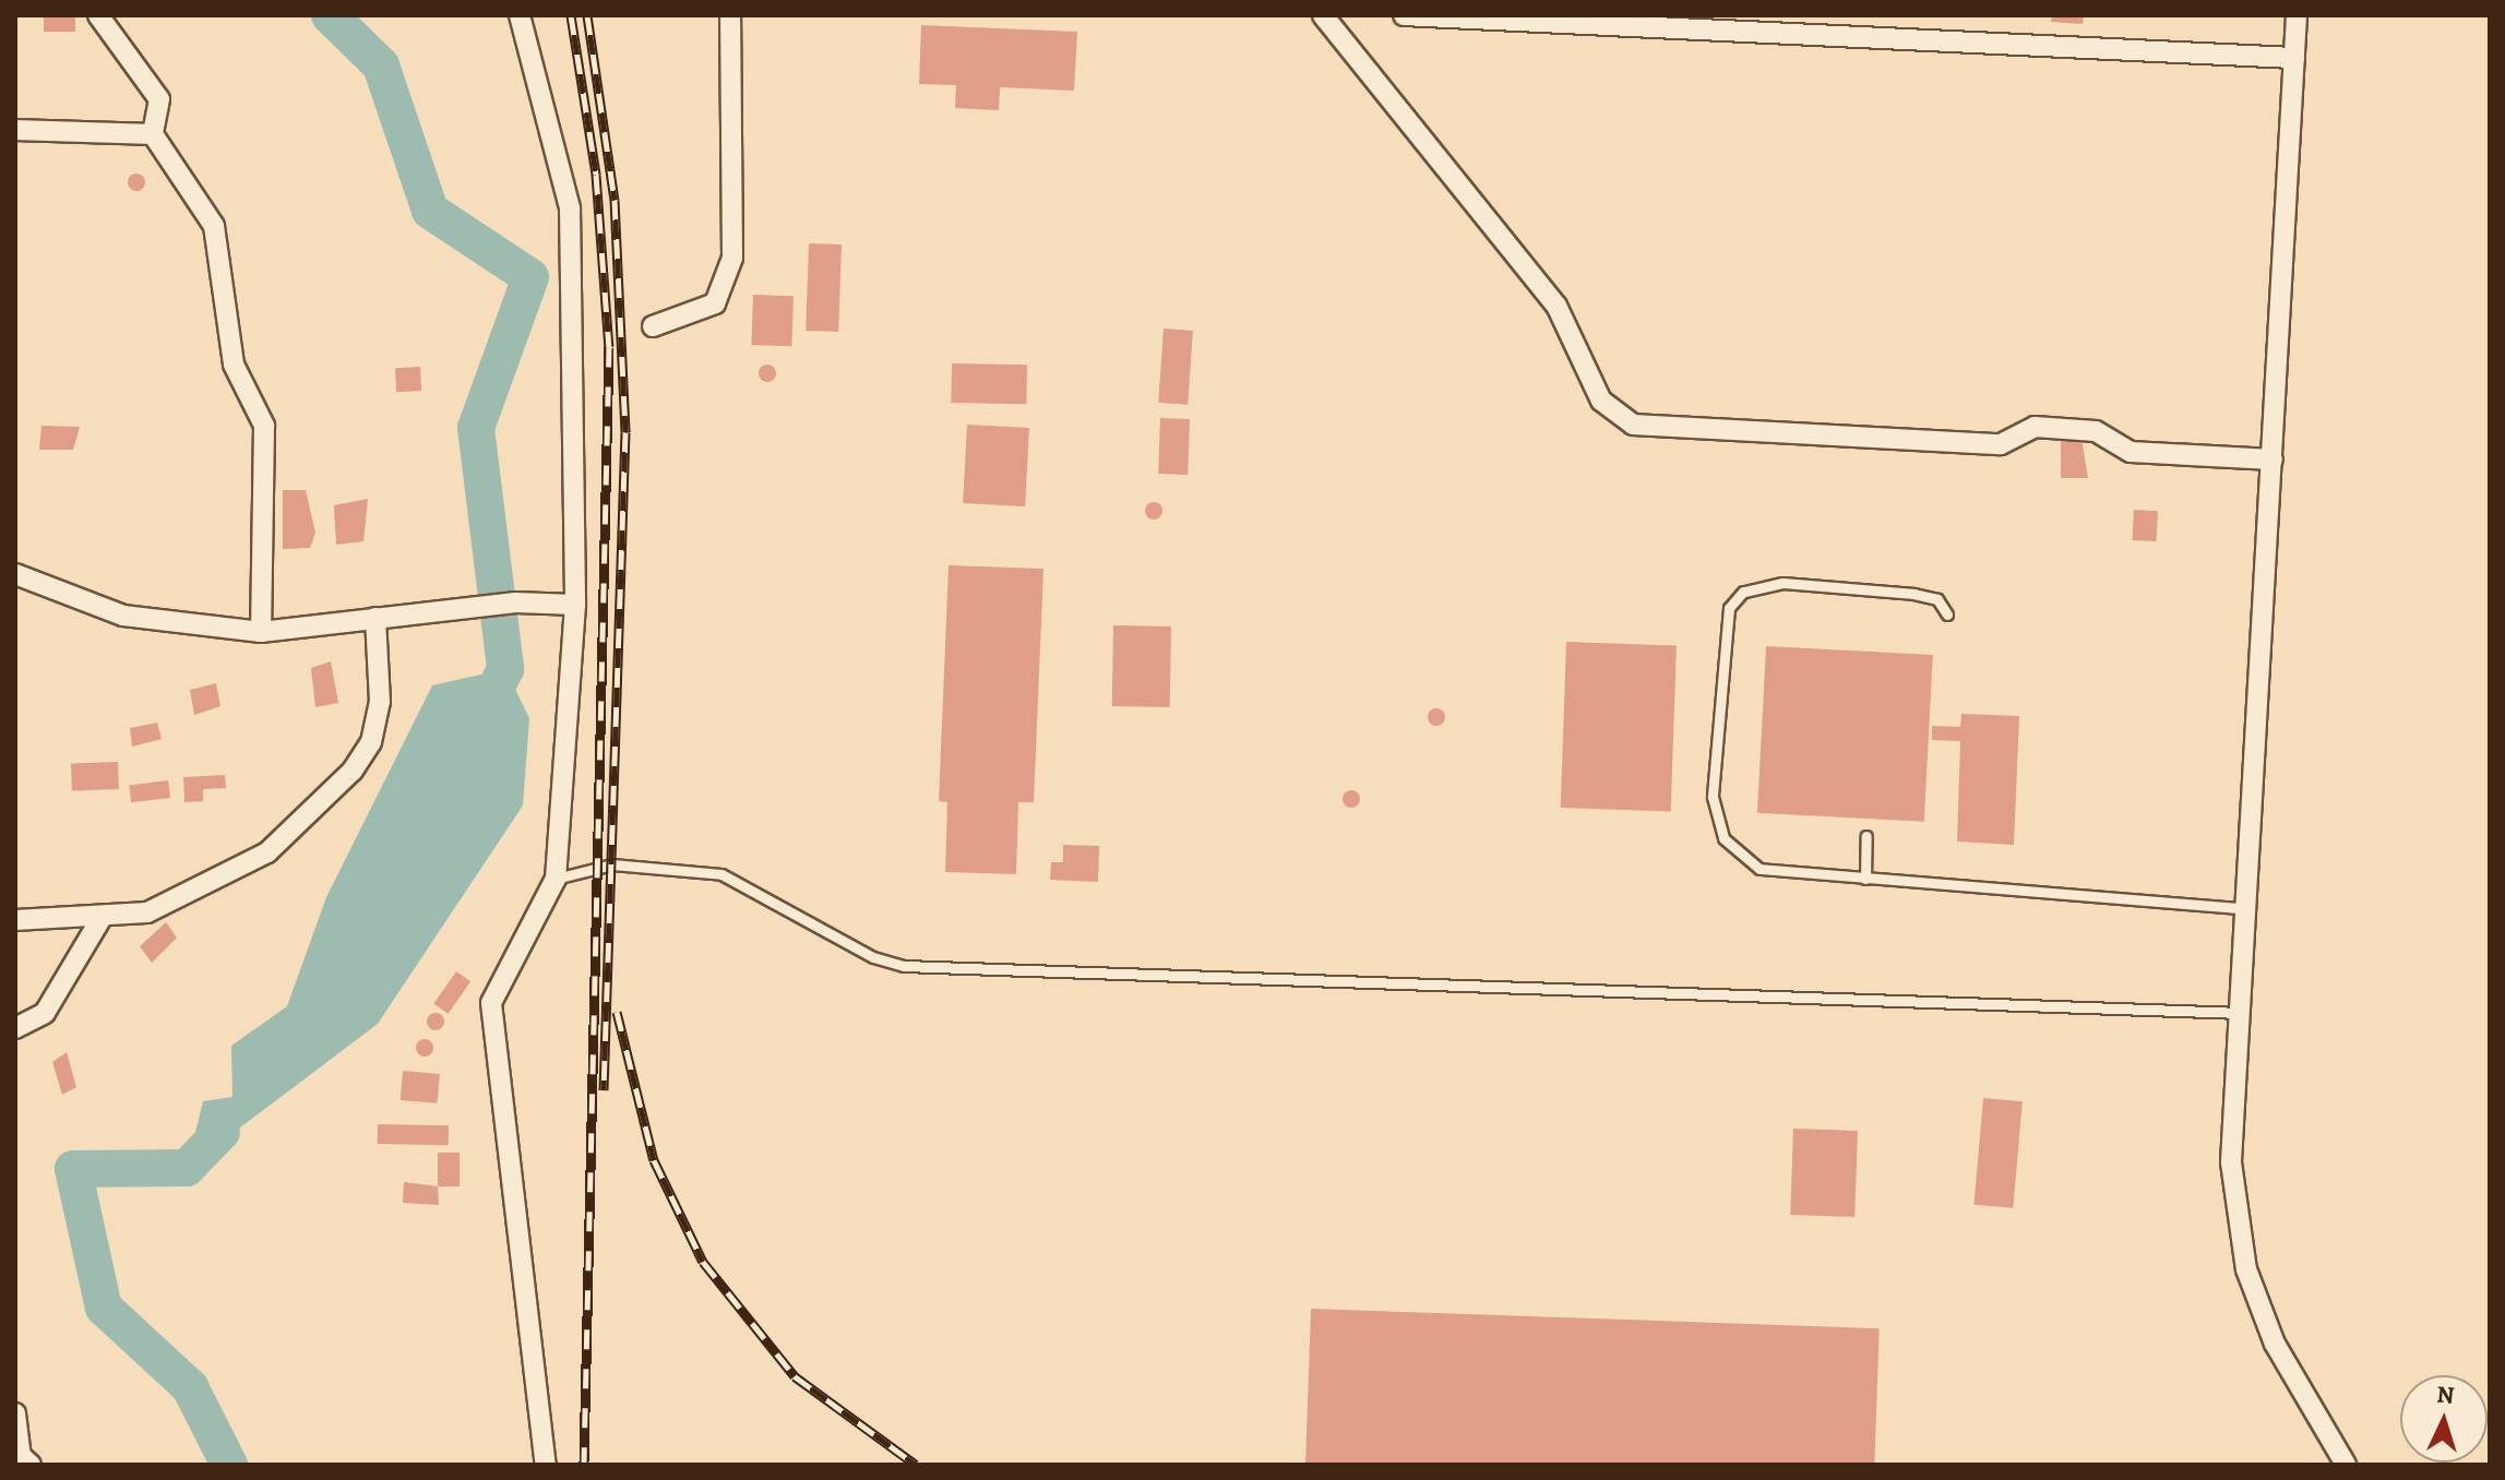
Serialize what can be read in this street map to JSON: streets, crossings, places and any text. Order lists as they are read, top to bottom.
{
  "north": "top"
}
